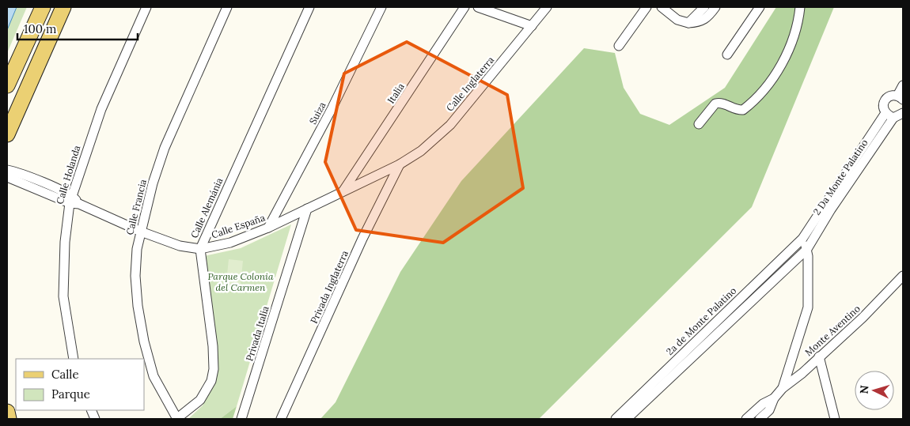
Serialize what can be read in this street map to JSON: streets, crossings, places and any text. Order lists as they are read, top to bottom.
{
  "streets": {
    "street": [
      "Calle Inglaterra",
      "Italia",
      "Suiza",
      "Calle Holanda",
      "2 Da Monte Palatino",
      "Calle Francia",
      "Calle Alemánia",
      "Calle España",
      "Privada Inglaterra",
      "2a de Monte Palatino",
      "Monte Aventino",
      "Privada Italia"
    ]
  },
  "crossings": [
    ["Calle Inglaterra", "Calle España"],
    ["Calle Inglaterra", "Privada Inglaterra"],
    ["Italia", "Calle España"],
    ["Suiza", "Calle España"],
    ["Calle Holanda", "Calle España"],
    ["2 Da Monte Palatino", "2a de Monte Palatino"],
    ["Calle Francia", "Calle Alemánia"],
    ["Calle Francia", "Calle España"],
    ["Calle Alemánia", "Calle España"],
    ["Calle España", "Privada Inglaterra"],
    ["Calle España", "Privada Italia"]
  ],
  "parks": ["Parque Colonia del Carmen"],
  "legend": ["Calle", "Parque"],
  "scale_bar": "100 m",
  "north": "left"
}
